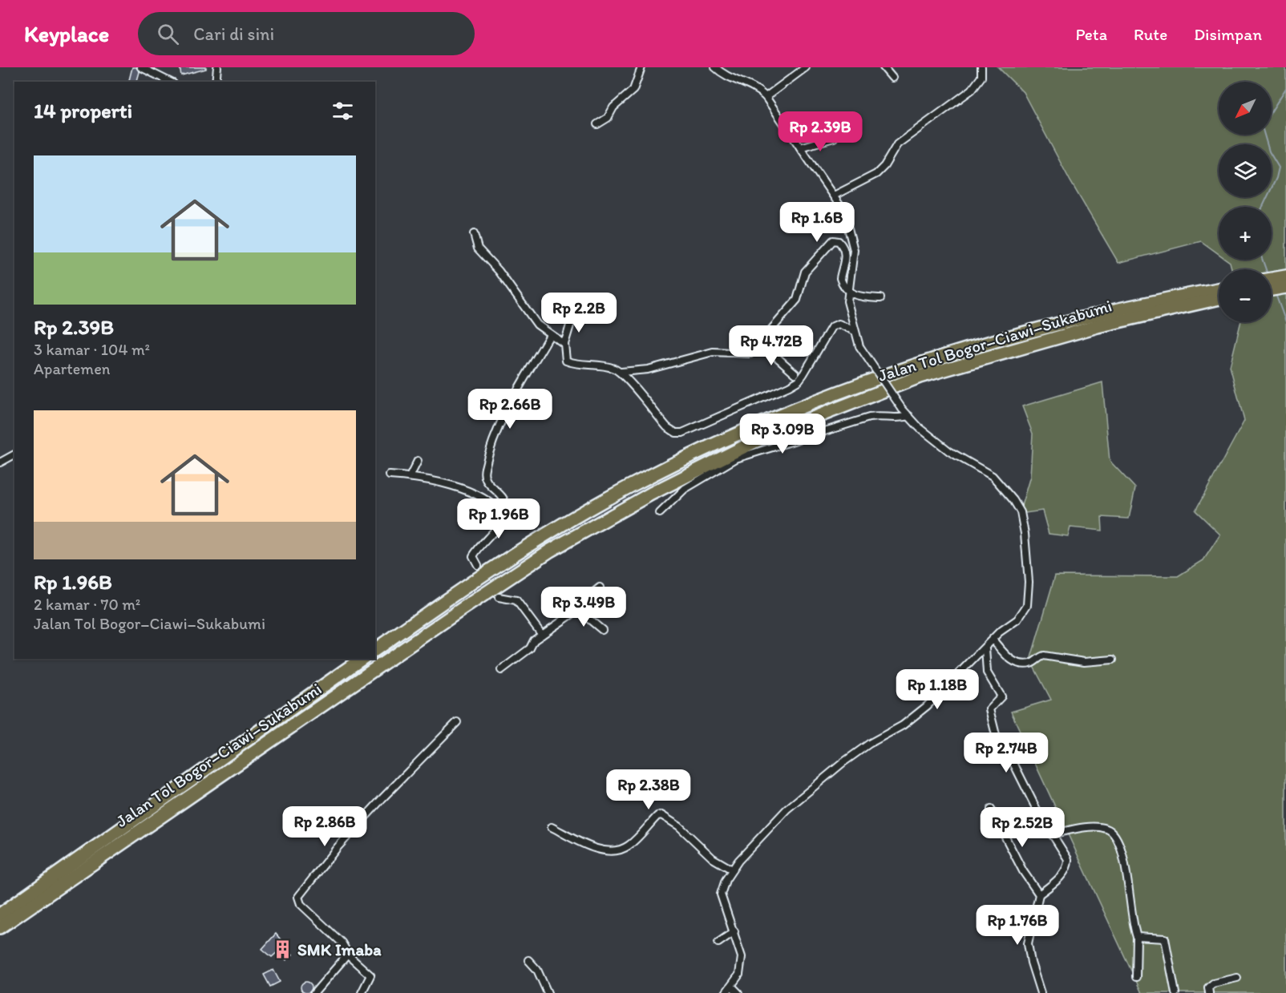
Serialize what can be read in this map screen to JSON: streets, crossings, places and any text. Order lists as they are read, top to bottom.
{
  "streets": {
    "highway": ["Jalan Tol Bogor–Ciawi–Sukabumi"]
  },
  "places": {
    "building": ["SMK Imaba"]
  },
  "north": "bottom left",
  "page": {
    "header": "Keyplace",
    "search": "Cari di sini",
    "nav": ["Peta", "Rute", "Disimpan"],
    "map_buttons": ["+", "−"],
    "heading": "14 properti",
    "price": [
      "Rp 2.39B",
      "Rp 1.6B",
      "Rp 2.2B",
      "Rp 4.72B",
      "Rp 2.66B",
      "Rp 3.09B",
      "Rp 1.96B",
      "Rp 3.49B",
      "Rp 1.18B",
      "Rp 2.74B",
      "Rp 2.38B",
      "Rp 2.86B",
      "Rp 2.52B",
      "Rp 1.76B"
    ],
    "list": [
      {
        "name": "Rp 2.39B",
        "note": "3 kamar · 104 m² · Apartemen"
      },
      {
        "name": "Rp 1.96B",
        "note": "2 kamar · 70 m² · Jalan Tol Bogor–Ciawi–Sukabumi"
      }
    ]
  }
}
